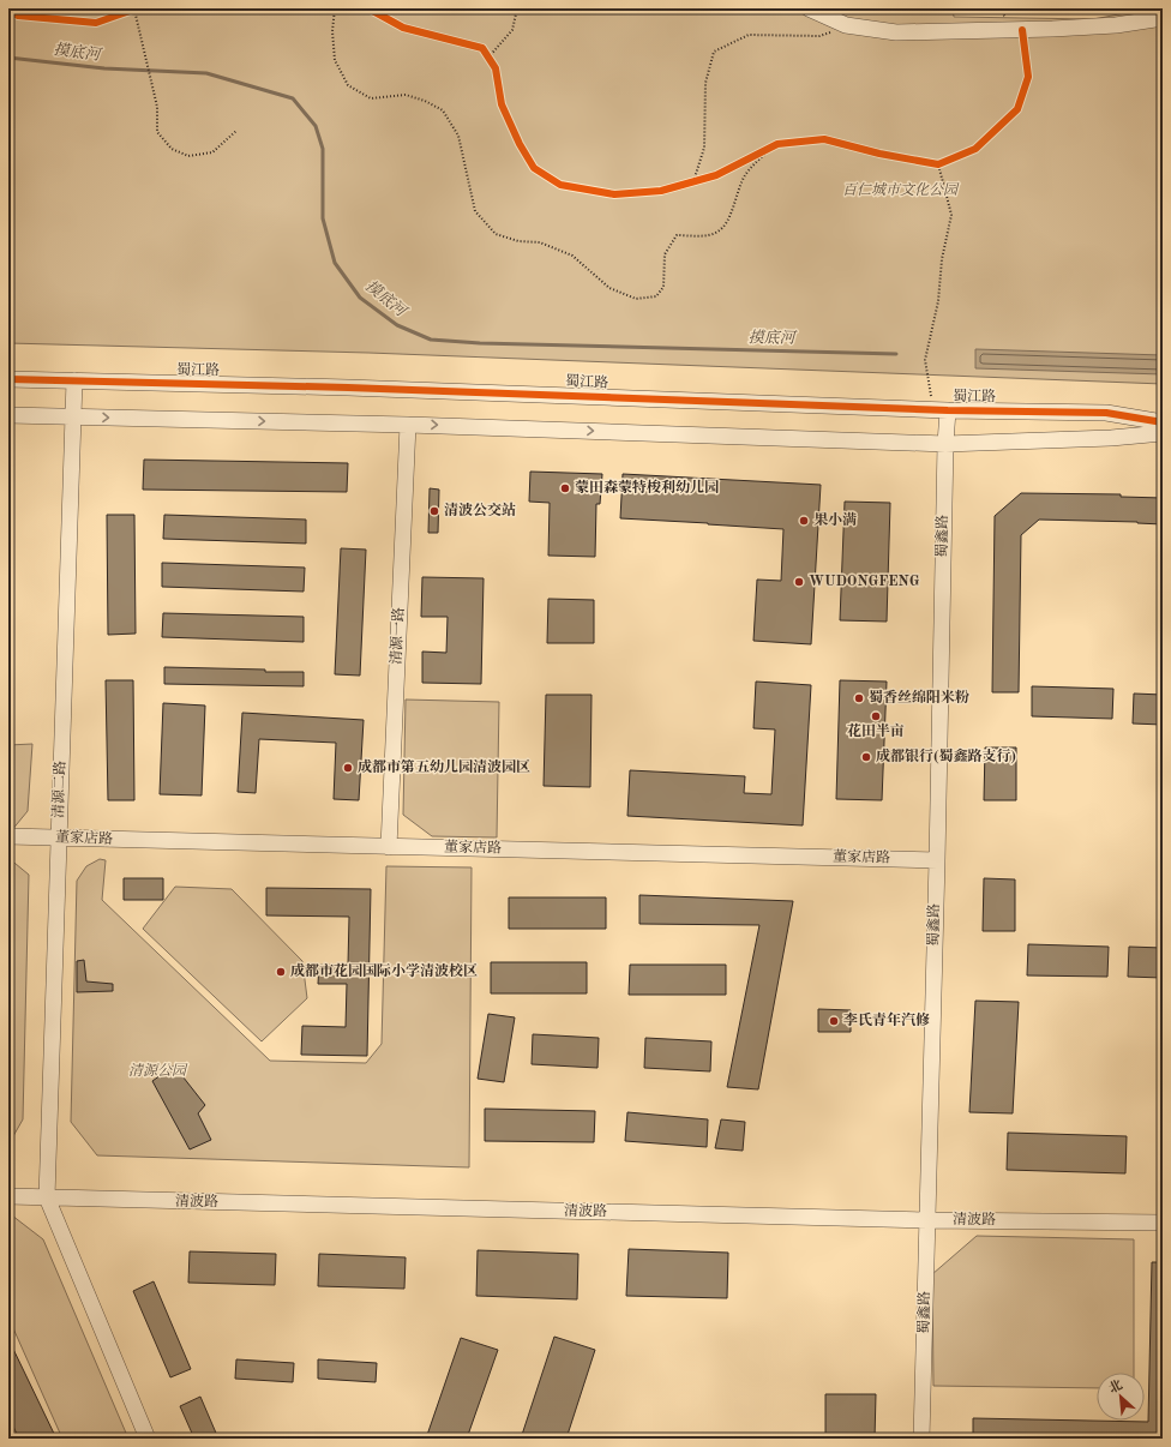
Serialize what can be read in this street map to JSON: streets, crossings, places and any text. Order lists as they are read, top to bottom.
{
  "streets": {
    "street": [
      "蜀江路",
      "蜀鑫路",
      "清源一路",
      "清源二路",
      "董家店路",
      "清波路"
    ]
  },
  "crossings": [
    ["蜀江路", "蜀鑫路"],
    ["蜀江路", "清源二路"],
    ["蜀鑫路", "董家店路"],
    ["蜀鑫路", "清波路"],
    ["清源一路", "董家店路"],
    ["清源二路", "董家店路"],
    ["清源二路", "清波路"]
  ],
  "water": ["摸底河"],
  "parks": ["百仁城市文化公园", "清源公园"],
  "places": [
    "蒙田森蒙特梭利幼儿园",
    "清波公交站",
    "果小满",
    "WUDONGFENG",
    "蜀香丝绵阳米粉",
    "花田半亩",
    "成都银行(蜀鑫路支行)",
    "成都市第五幼儿园清波园区",
    "成都市花园国际小学清波校区",
    "李氏青年汽修"
  ],
  "north": "top left"
}
